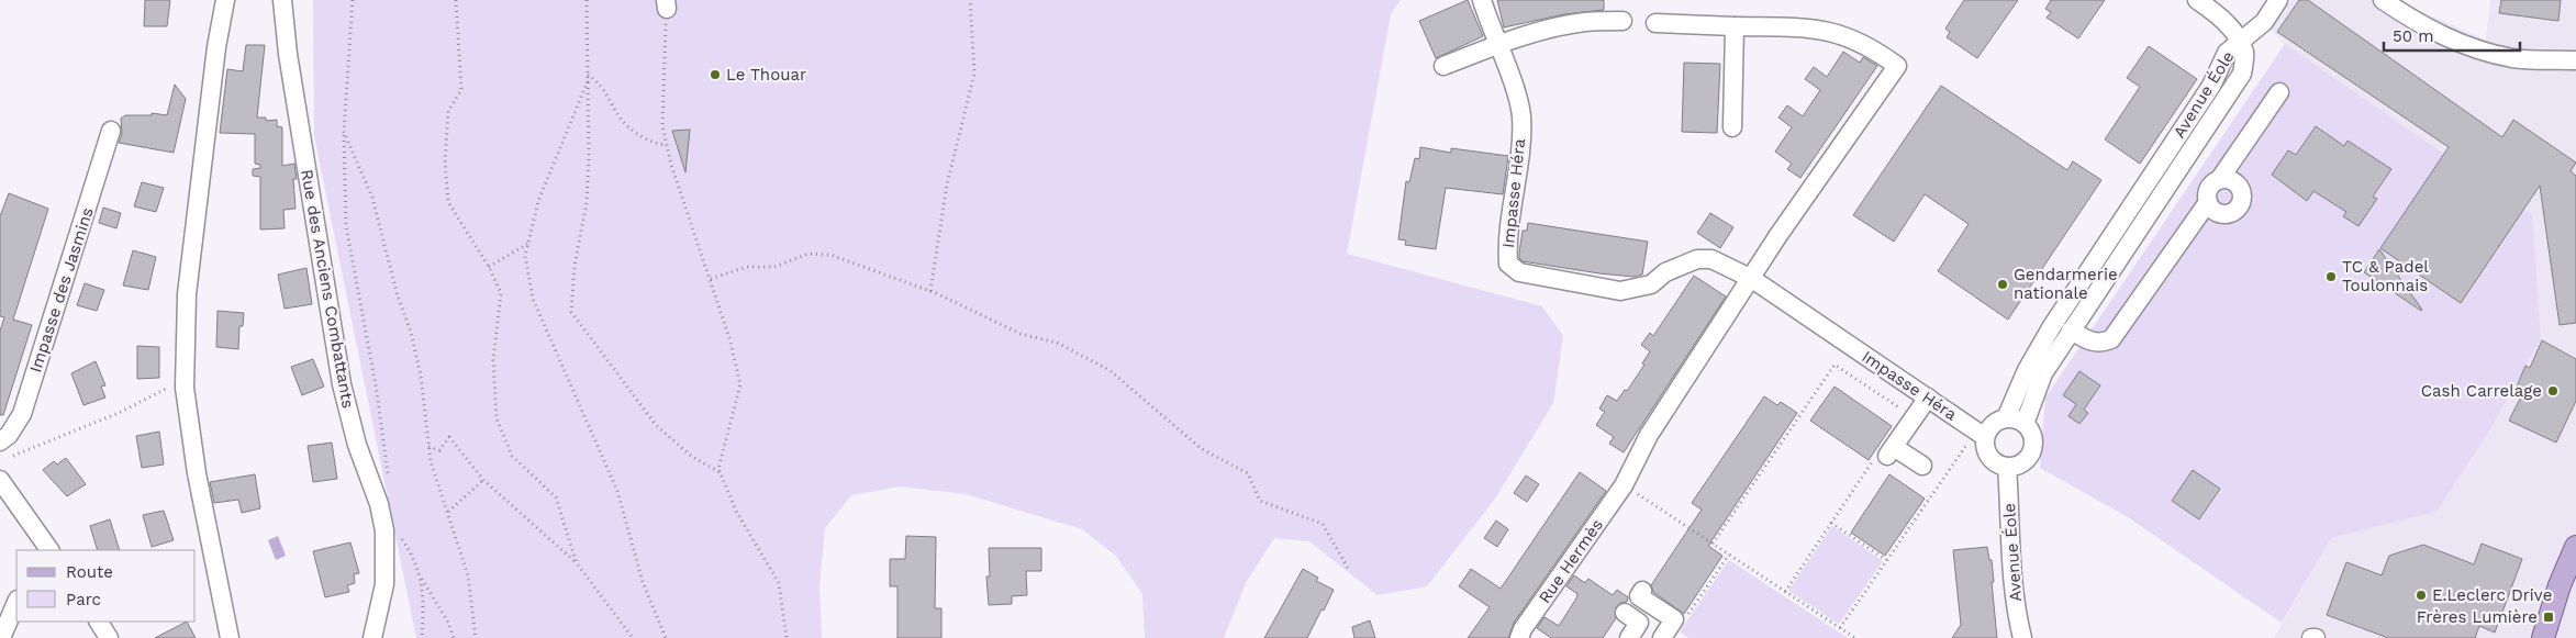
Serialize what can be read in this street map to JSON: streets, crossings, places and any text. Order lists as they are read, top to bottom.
{
  "streets": {
    "street": [
      "Avenue Éole",
      "Impasse Héra",
      "Rue des Anciens Combattants",
      "Impasse des Jasmins",
      "Rue Hermès"
    ]
  },
  "crossings": [
    ["Avenue Éole", "Impasse Héra"],
    ["Impasse Héra", "Rue Hermès"]
  ],
  "places": {
    "other": [
      "Le Thouar",
      "TC & Padel Toulonnais",
      "Gendarmerie nationale",
      "Cash Carrelage",
      "E.Leclerc Drive"
    ],
    "transit": ["Frères Lumière"]
  },
  "legend": ["Route", "Parc"],
  "scale_bar": "50 m"
}
